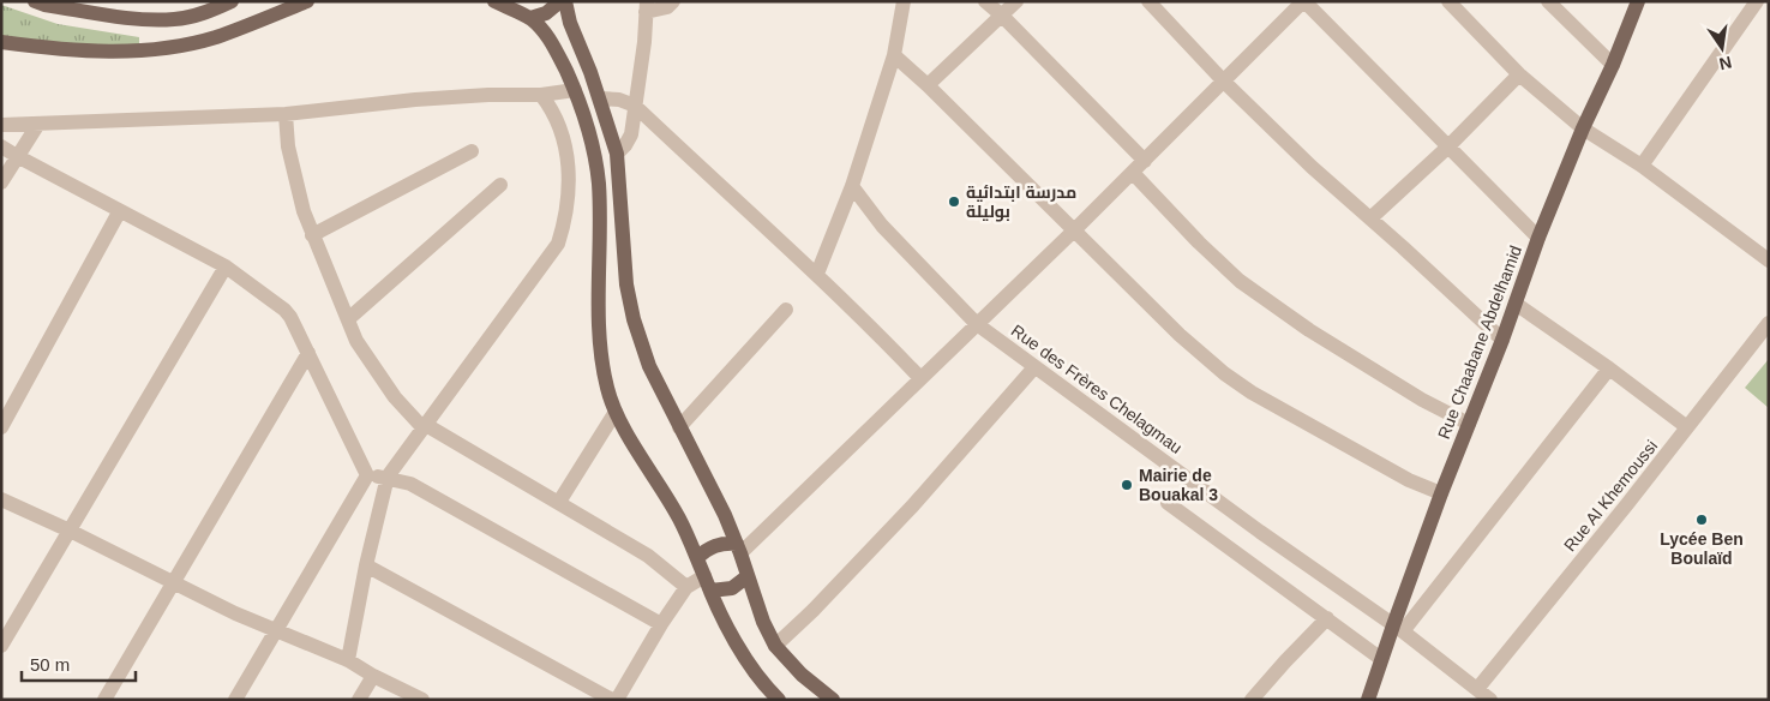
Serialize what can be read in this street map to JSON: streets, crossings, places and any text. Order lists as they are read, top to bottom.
{
  "streets": {
    "main road": ["Rue Chaabane Abdelhamid"],
    "street": ["Rue des Frères Chelagmau", "Rue Al Khemoussi"]
  },
  "crossings": [
    ["Rue Chaabane Abdelhamid", "Rue des Frères Chelagmau"],
    ["Rue des Frères Chelagmau", "Rue Al Khemoussi"]
  ],
  "places": ["مدرسة ابتدائية بوليلة", "Mairie de Bouakal 3", "Lycée Ben Boulaïd"],
  "scale_bar": "50 m",
  "north": "bottom"
}
